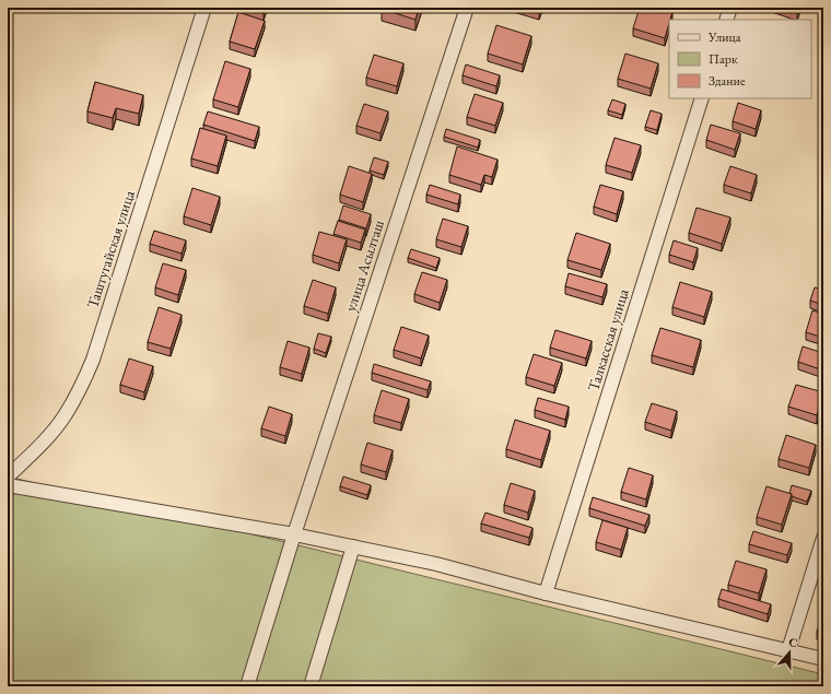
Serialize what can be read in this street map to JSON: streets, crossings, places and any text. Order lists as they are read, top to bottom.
{
  "streets": {
    "street": ["Таштугайская улица", "улица Асылташ", "Талкасская улица"]
  },
  "legend": ["Улица", "Парк", "Здание"],
  "north": "top"
}
